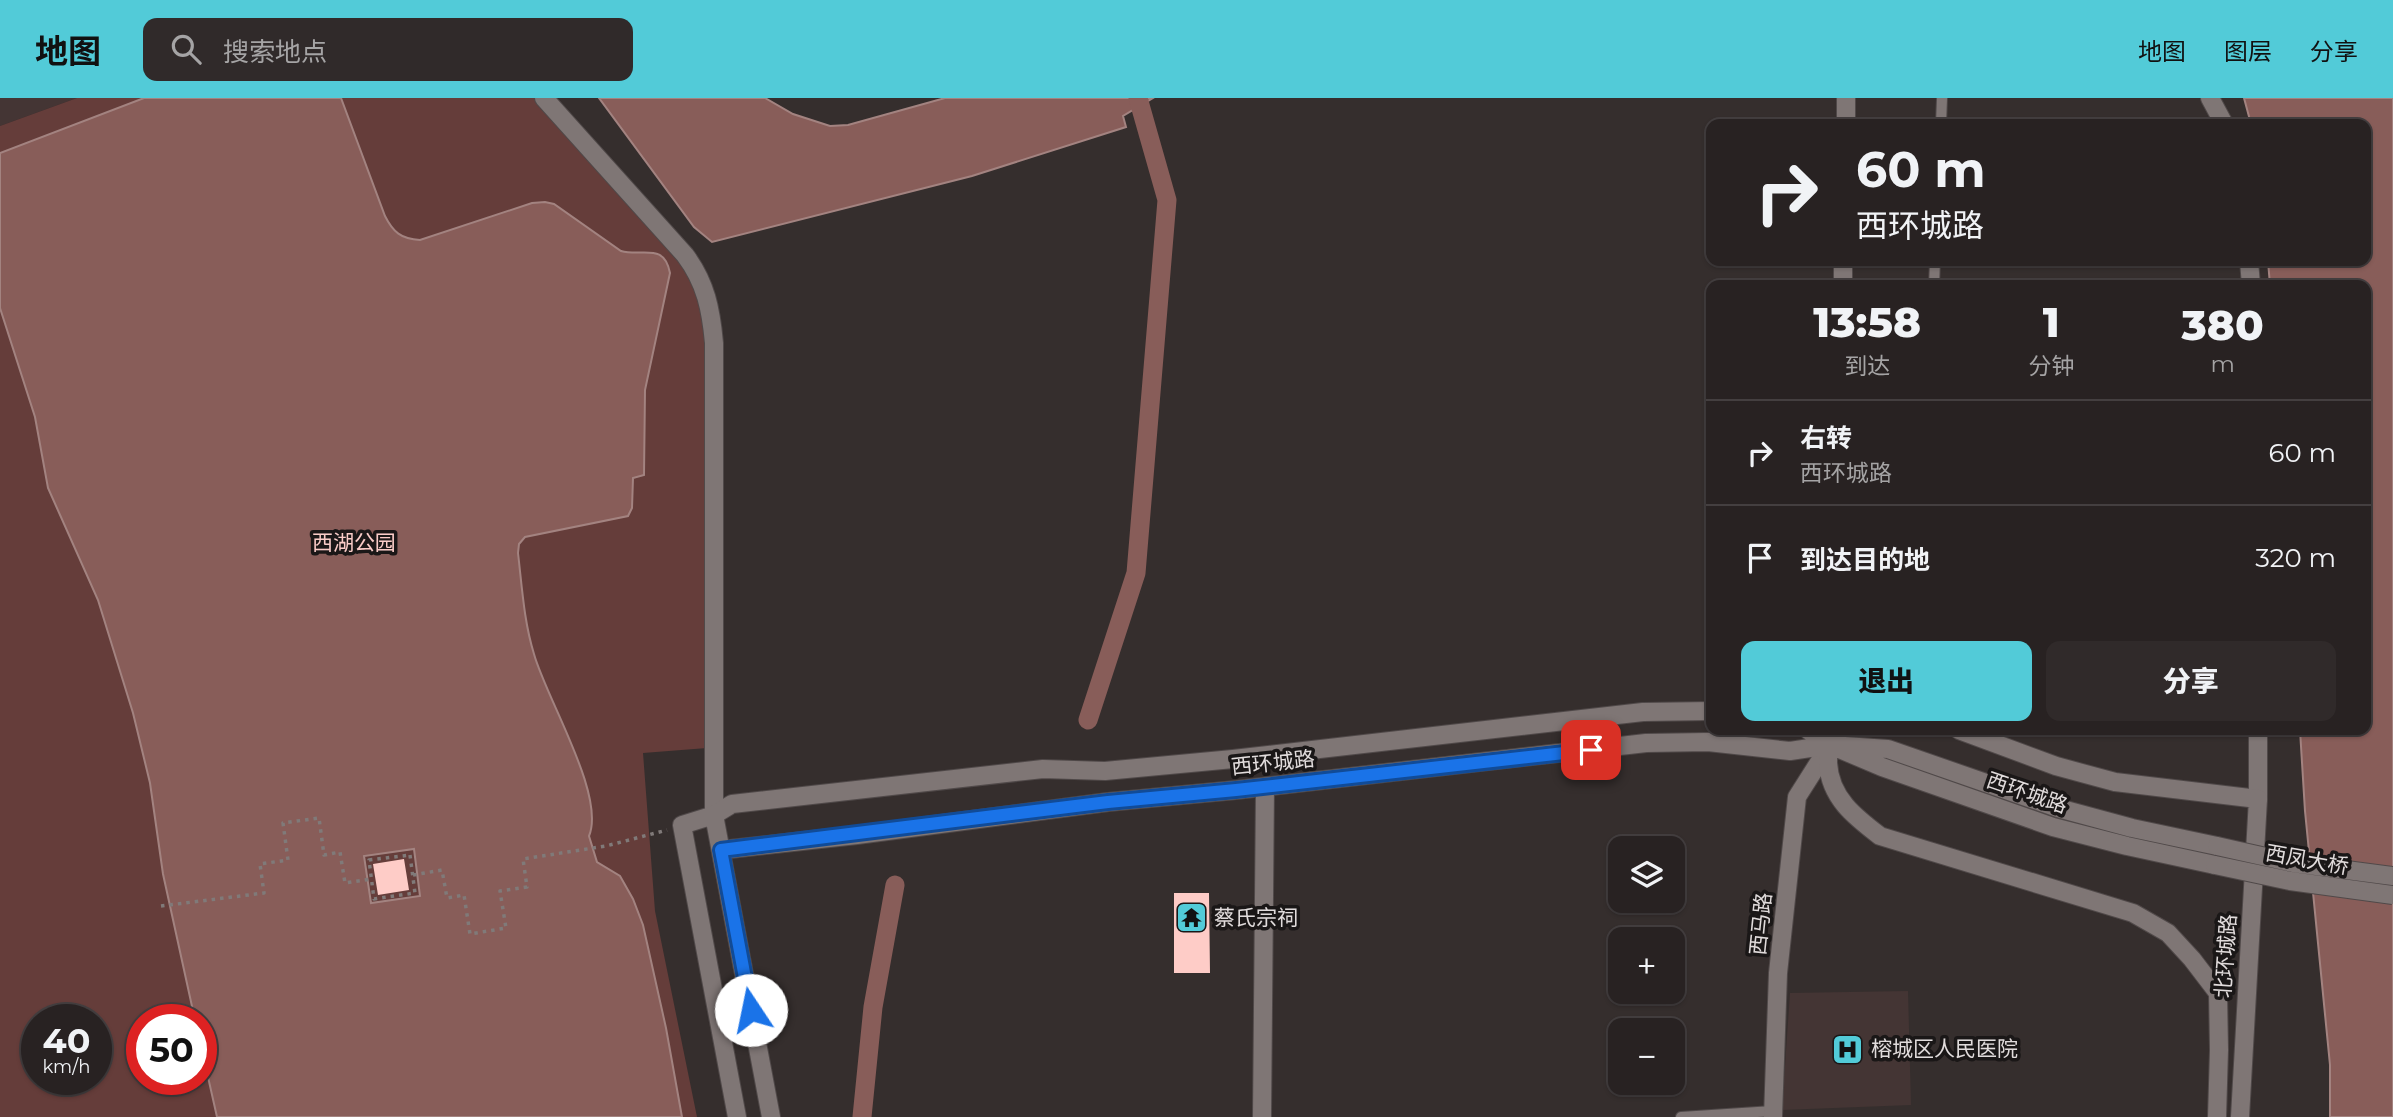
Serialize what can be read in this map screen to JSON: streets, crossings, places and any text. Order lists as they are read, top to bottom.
{
  "streets": {
    "main road": [
      "西环城路",
      "西凤大桥",
      "西马路",
      "北环城路"
    ]
  },
  "crossings": [
    ["西环城路", "西凤大桥"],
    ["西环城路", "西马路"],
    ["西环城路", "北环城路"],
    ["西马路", "北环城路"]
  ],
  "parks": ["西湖公园"],
  "places": {
    "temple": ["蔡氏宗祠"],
    "hospital": ["榕城区人民医院"]
  },
  "page": {
    "header": "地图",
    "search": "搜索地点",
    "nav": ["地图", "图层", "分享"],
    "turn": ["60 m", "西环城路"],
    "eta": [
      "13:58",
      "到达",
      "1",
      "分钟",
      "380",
      "m"
    ],
    "list": [
      {
        "name": "右转",
        "note": "西环城路",
        "value": "60 m"
      },
      {
        "name": "到达目的地",
        "value": "320 m"
      }
    ],
    "buttons": ["退出", "分享"],
    "map_buttons": ["+", "−"],
    "speed": "40 km/h",
    "limit": "50"
  }
}
